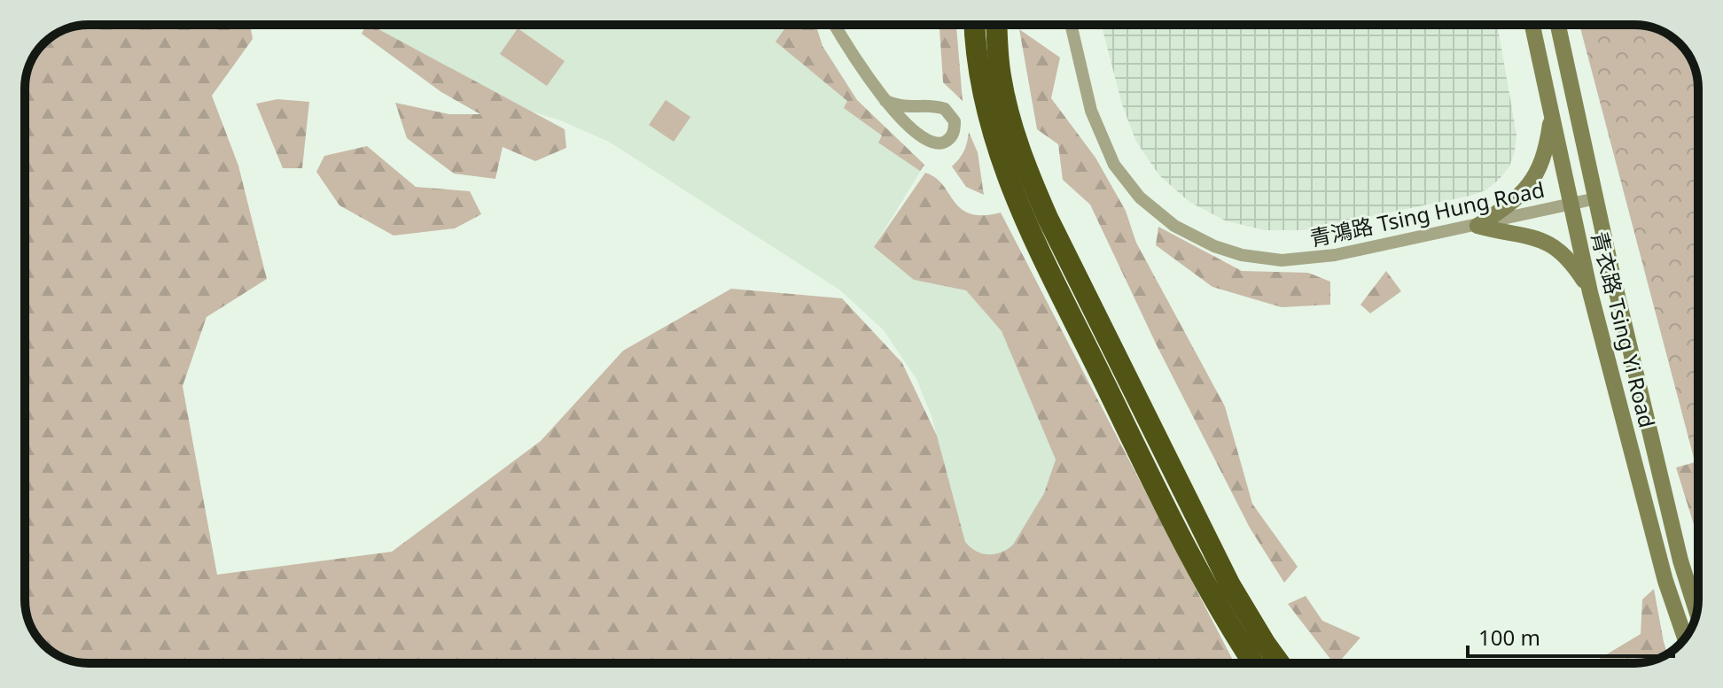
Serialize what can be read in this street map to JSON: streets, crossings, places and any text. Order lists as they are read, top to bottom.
{
  "streets": {
    "main road": ["青衣路 Tsing Yi Road"],
    "street": ["青鴻路 Tsing Hung Road"]
  },
  "crossings": [
    ["青鴻路 Tsing Hung Road", "青衣路 Tsing Yi Road"]
  ],
  "scale_bar": "100 m"
}
